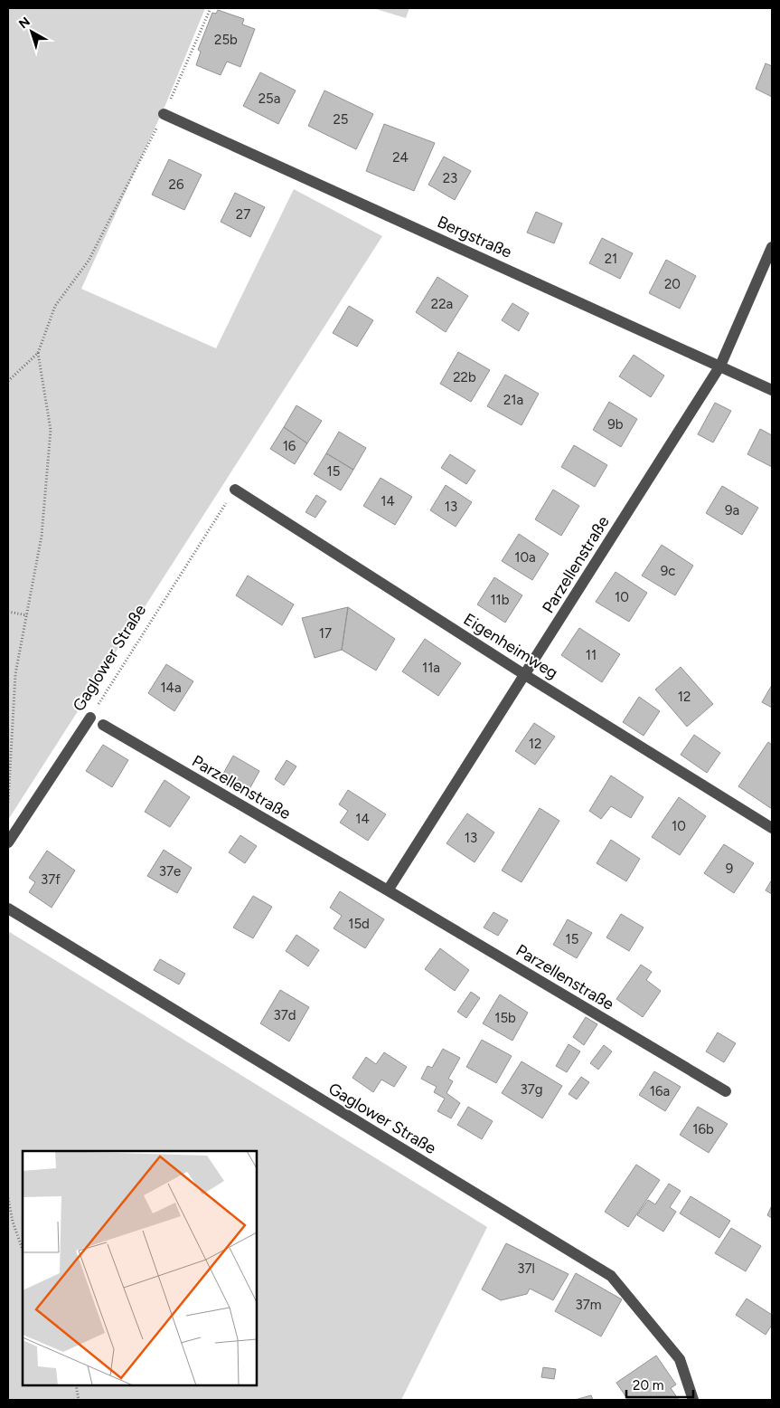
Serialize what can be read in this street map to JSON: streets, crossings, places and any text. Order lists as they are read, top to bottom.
{
  "streets": {
    "street": [
      "Bergstraße",
      "Parzellenstraße",
      "Eigenheimweg",
      "Gaglower Straße"
    ]
  },
  "crossings": [
    ["Bergstraße", "Parzellenstraße"],
    ["Parzellenstraße", "Eigenheimweg"],
    ["Eigenheimweg", "Gaglower Straße"]
  ],
  "house_numbers": [
    "25b",
    "25a",
    "25",
    "24",
    "23",
    "26",
    "27",
    "21",
    "20",
    "22a",
    "22b",
    "21a",
    "9b",
    "16",
    "15",
    "14",
    "13",
    "9a",
    "10a",
    "9c",
    "10",
    "11b",
    "17",
    "11",
    "11a",
    "14a",
    "12",
    "12",
    "14",
    "10",
    "13",
    "9",
    "37e",
    "37f",
    "15d",
    "15",
    "37d",
    "15b",
    "37g",
    "16a",
    "16b",
    "37l",
    "37m"
  ],
  "scale_bar": "20 m",
  "north": "top left"
}
